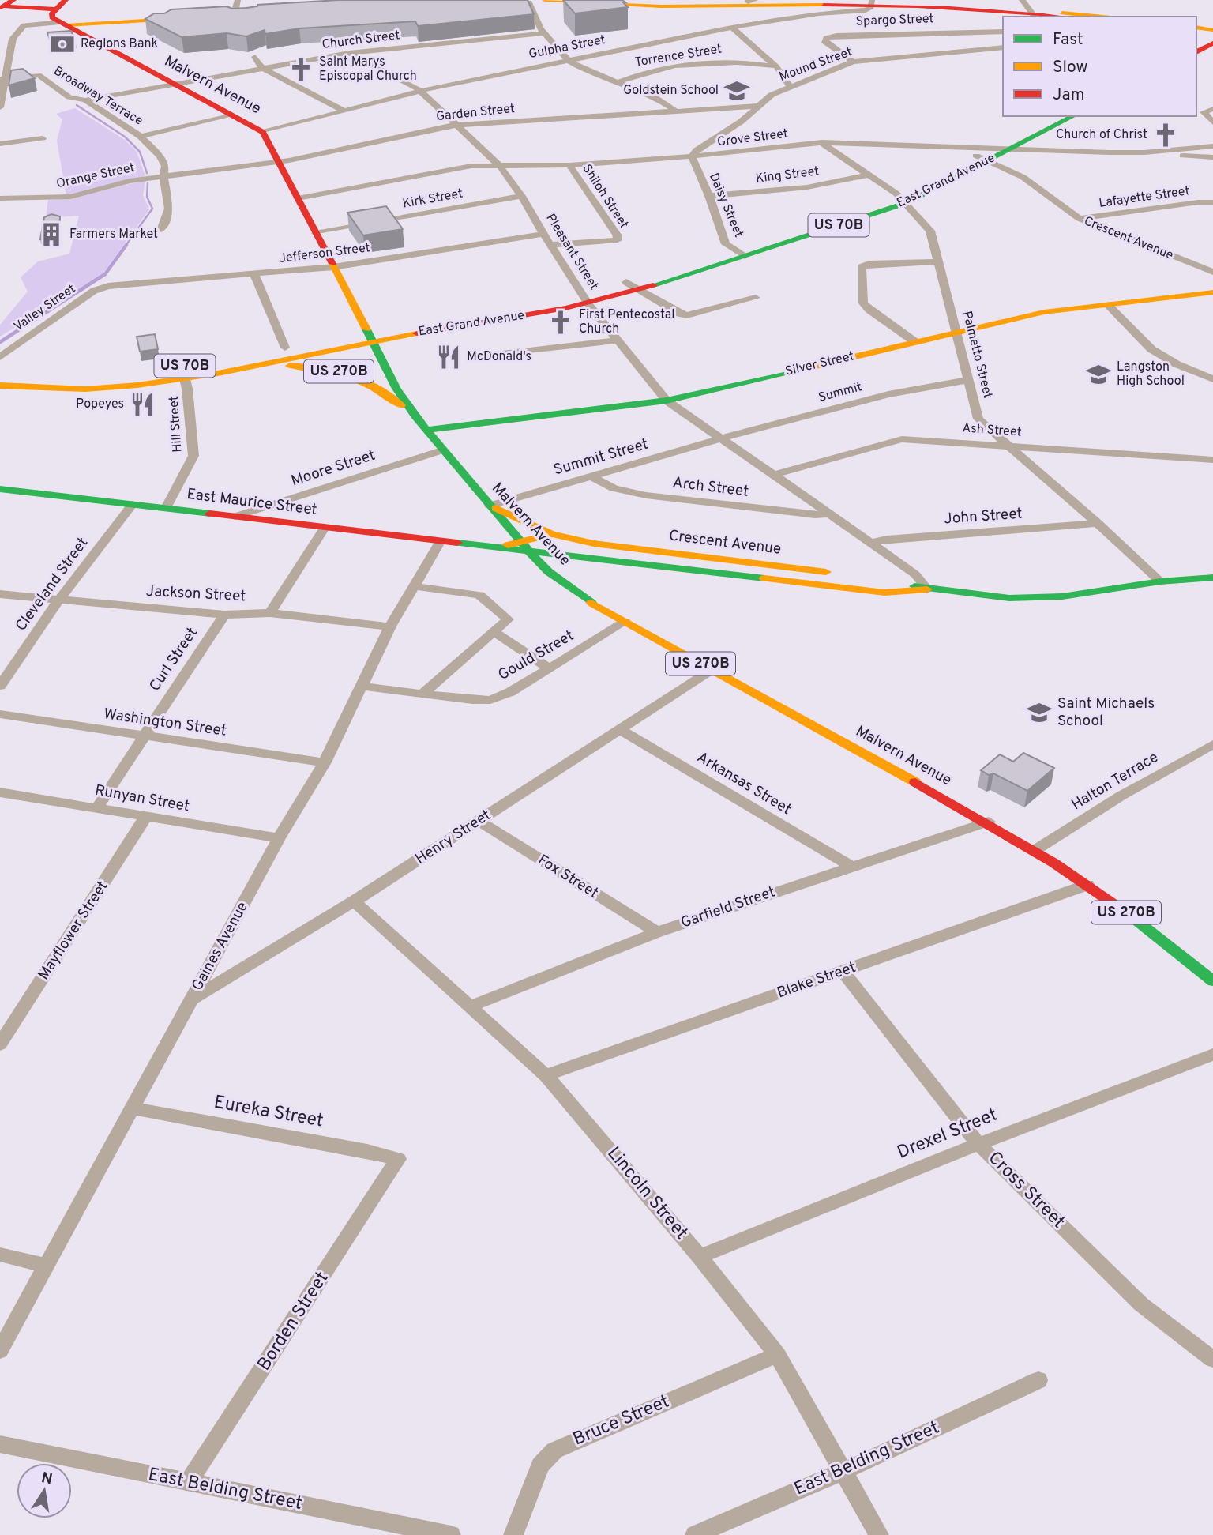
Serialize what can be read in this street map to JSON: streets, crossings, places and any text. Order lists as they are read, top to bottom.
{
  "streets": {
    "main road": [
      "Malvern Avenue",
      "East Grand Avenue",
      "US 70B",
      "Crescent Avenue",
      "Silver Street",
      "US 270B",
      "East Maurice Street"
    ],
    "street": [
      "Spargo Street",
      "Church Street",
      "Gulpha Street",
      "Torrence Street",
      "Mound Street",
      "Broadway Terrace",
      "Garden Street",
      "Grove Street",
      "King Street",
      "Orange Street",
      "Shiloh Street",
      "Lafayette Street",
      "Kirk Street",
      "Daisy Street",
      "Pleasant Street",
      "Jefferson Street",
      "Valley Street",
      "Palmetto Street",
      "Summit",
      "Hill Street",
      "Ash Street",
      "Summit Street",
      "Moore Street",
      "Arch Street",
      "John Street",
      "Cleveland Street",
      "Jackson Street",
      "Gould Street",
      "Curl Street",
      "Washington Street",
      "Halton Terrace",
      "Arkansas Street",
      "Runyan Street",
      "Henry Street",
      "Fox Street",
      "Garfield Street",
      "Mayflower Street",
      "Gaines Avenue",
      "Blake Street",
      "Eureka Street",
      "Drexel Street",
      "Cross Street",
      "Lincoln Street",
      "Borden Street",
      "Bruce Street",
      "East Belding Street"
    ]
  },
  "crossings": [
    ["Spargo Street", "Mound Street"],
    ["Church Street", "Malvern Avenue"],
    ["Church Street", "Broadway Terrace"],
    ["Church Street", "Pleasant Street"],
    ["Gulpha Street", "Malvern Avenue"],
    ["Gulpha Street", "Pleasant Street"],
    ["Mound Street", "Garden Street"],
    ["Mound Street", "Grove Street"],
    ["Mound Street", "Daisy Street"],
    ["Malvern Avenue", "Garden Street"],
    ["Malvern Avenue", "Grove Street"],
    ["Malvern Avenue", "East Grand Avenue"],
    ["Malvern Avenue", "Kirk Street"],
    ["Malvern Avenue", "Crescent Avenue"],
    ["Malvern Avenue", "Jefferson Street"],
    ["Malvern Avenue", "Silver Street"],
    ["Malvern Avenue", "US 270B"],
    ["Malvern Avenue", "Summit Street"],
    ["Malvern Avenue", "Moore Street"],
    ["Malvern Avenue", "East Maurice Street"],
    ["Malvern Avenue", "Gould Street"],
    ["Malvern Avenue", "Halton Terrace"],
    ["Malvern Avenue", "Henry Street"],
    ["Malvern Avenue", "Garfield Street"],
    ["Malvern Avenue", "Blake Street"],
    ["Broadway Terrace", "Garden Street"],
    ["Broadway Terrace", "Orange Street"],
    ["Garden Street", "Orange Street"],
    ["Garden Street", "Pleasant Street"],
    ["Grove Street", "East Grand Avenue"],
    ["Grove Street", "Shiloh Street"],
    ["Grove Street", "Daisy Street"],
    ["Grove Street", "Crescent Avenue"],
    ["Grove Street", "Pleasant Street"],
    ["Grove Street", "Palmetto Street"],
    ["King Street", "Daisy Street"],
    ["King Street", "Palmetto Street"],
    ["East Grand Avenue", "Daisy Street"],
    ["East Grand Avenue", "Crescent Avenue"],
    ["East Grand Avenue", "Pleasant Street"],
    ["East Grand Avenue", "Palmetto Street"],
    ["East Grand Avenue", "US 270B"],
    ["East Grand Avenue", "Hill Street"],
    ["Shiloh Street", "Pleasant Street"],
    ["Lafayette Street", "Crescent Avenue"],
    ["Kirk Street", "Pleasant Street"],
    ["Crescent Avenue", "Pleasant Street"],
    ["Crescent Avenue", "Palmetto Street"],
    ["Crescent Avenue", "East Maurice Street"],
    ["Pleasant Street", "Jefferson Street"],
    ["Pleasant Street", "Silver Street"],
    ["Pleasant Street", "Summit"],
    ["Pleasant Street", "Ash Street"],
    ["Pleasant Street", "Summit Street"],
    ["Pleasant Street", "Arch Street"],
    ["Pleasant Street", "John Street"],
    ["Jefferson Street", "Valley Street"],
    ["Palmetto Street", "Silver Street"],
    ["Palmetto Street", "Summit"],
    ["Palmetto Street", "Ash Street"],
    ["Palmetto Street", "John Street"],
    ["Summit", "Summit Street"],
    ["Hill Street", "East Maurice Street"],
    ["Summit Street", "Arch Street"],
    ["Moore Street", "East Maurice Street"],
    ["East Maurice Street", "Cleveland Street"],
    ["East Maurice Street", "Gaines Avenue"],
    ["Cleveland Street", "Jackson Street"],
    ["Jackson Street", "Curl Street"],
    ["Jackson Street", "Gaines Avenue"],
    ["Gould Street", "Gaines Avenue"],
    ["Curl Street", "Washington Street"],
    ["Curl Street", "Runyan Street"],
    ["Washington Street", "Gaines Avenue"],
    ["Arkansas Street", "Henry Street"],
    ["Arkansas Street", "Garfield Street"],
    ["Runyan Street", "Mayflower Street"],
    ["Runyan Street", "Gaines Avenue"],
    ["Henry Street", "Fox Street"],
    ["Henry Street", "Gaines Avenue"],
    ["Henry Street", "Lincoln Street"],
    ["Fox Street", "Garfield Street"],
    ["Garfield Street", "Lincoln Street"],
    ["Gaines Avenue", "Eureka Street"],
    ["Blake Street", "Cross Street"],
    ["Blake Street", "Lincoln Street"],
    ["Eureka Street", "Borden Street"],
    ["Drexel Street", "Cross Street"],
    ["Drexel Street", "Lincoln Street"],
    ["Lincoln Street", "Bruce Street"],
    ["Lincoln Street", "East Belding Street"],
    ["Borden Street", "East Belding Street"]
  ],
  "places": {
    "bank": ["Regions Bank"],
    "church": ["Saint Marys Episcopal Church", "Church of Christ", "First Pentecostal Church"],
    "school or university": ["Goldstein School", "Langston High School", "Saint Michaels School"],
    "building": ["Farmers Market"],
    "restaurant": ["McDonald's", "Popeyes"]
  },
  "legend": ["Fast", "Slow", "Jam"],
  "north": "top"
}
